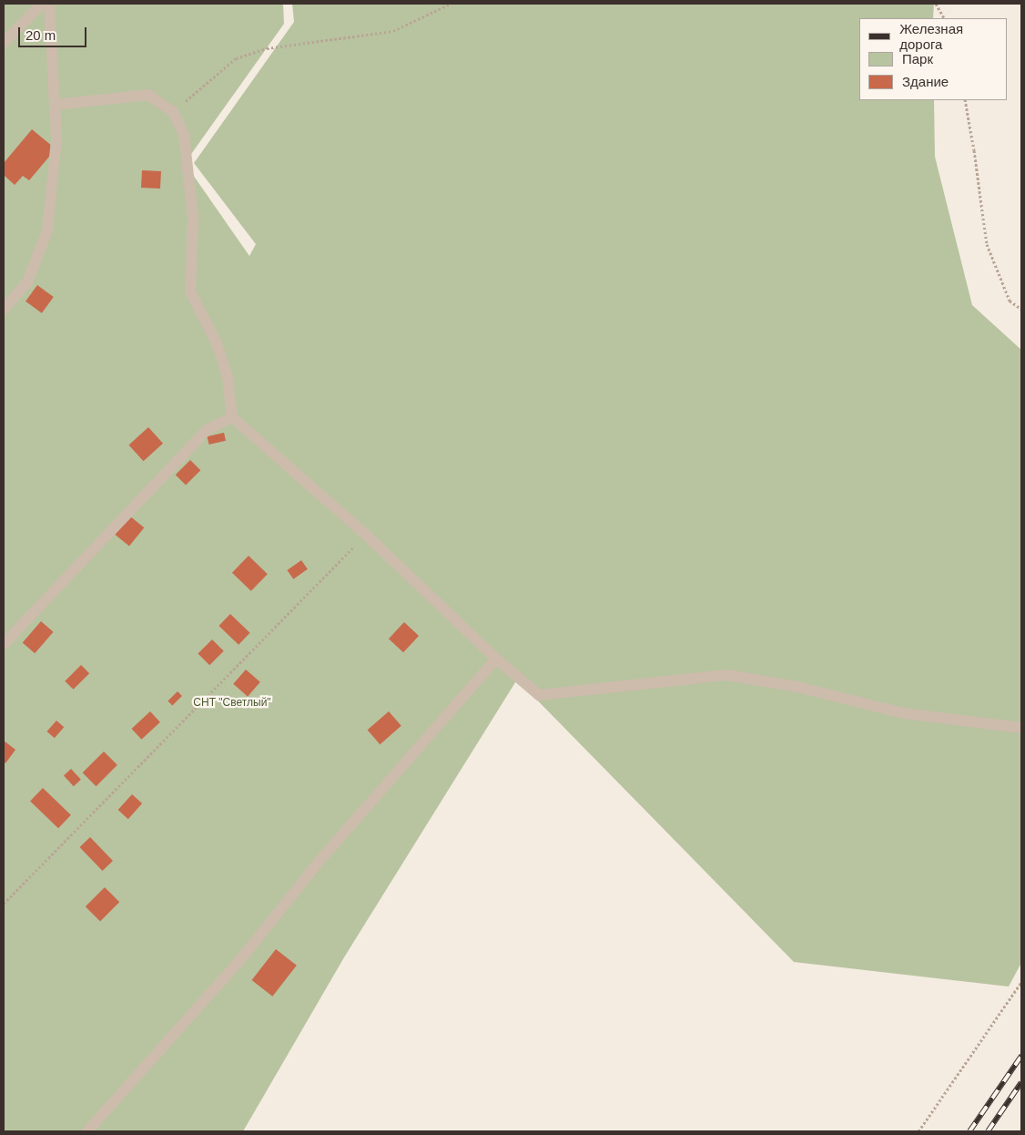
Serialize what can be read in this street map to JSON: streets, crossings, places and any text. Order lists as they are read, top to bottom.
{
  "parks": ["СНТ \"Светлый\""],
  "legend": ["Железная дорога", "Парк", "Здание"],
  "scale_bar": "20 m"
}
